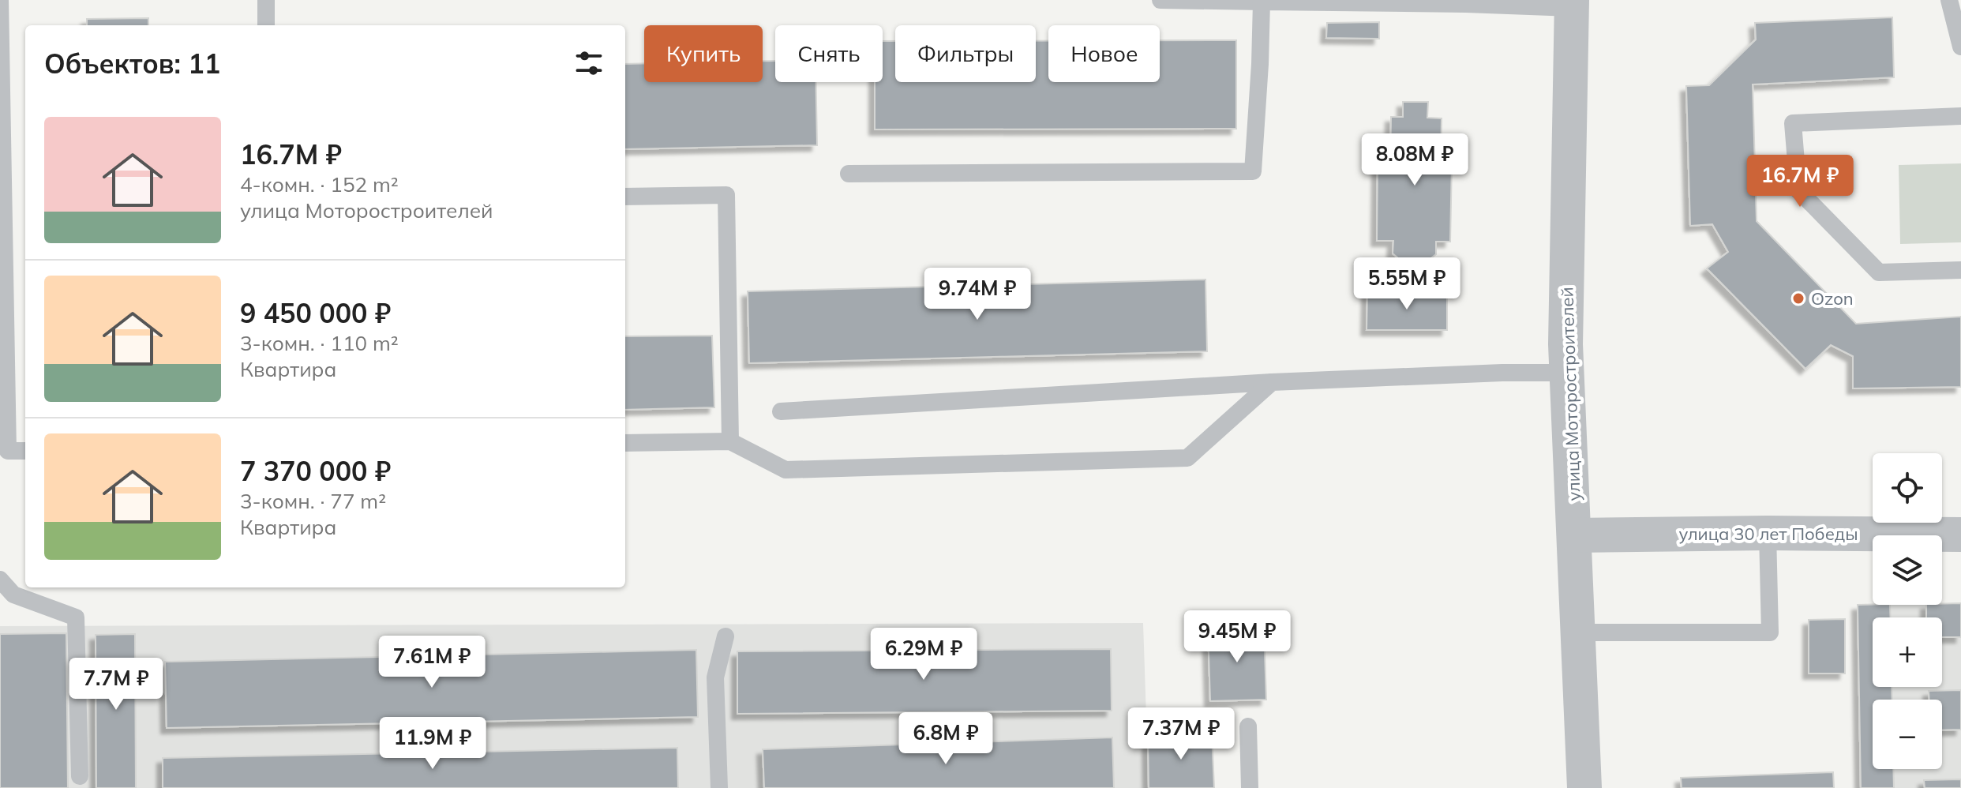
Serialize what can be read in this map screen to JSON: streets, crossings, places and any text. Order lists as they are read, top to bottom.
{
  "streets": {
    "street": ["улица Моторостроителей", "улица 30 лет Победы"]
  },
  "crossings": [
    ["улица Моторостроителей", "улица 30 лет Победы"]
  ],
  "places": ["Ozon"],
  "page": {
    "chip": [
      "Купить",
      "Снять",
      "Фильтры",
      "Новое"
    ],
    "heading": "Объектов: 11",
    "list": [
      {
        "name": "16.7M ₽",
        "note": "4-комн. · 152 m² · улица Моторостроителей"
      },
      {
        "name": "9 450 000 ₽",
        "note": "3-комн. · 110 m² · Квартира"
      },
      {
        "name": "7 370 000 ₽",
        "note": "3-комн. · 77 m² · Квартира"
      }
    ],
    "price": [
      "8.08M ₽",
      "16.7M ₽",
      "5.55M ₽",
      "9.74M ₽",
      "9.45M ₽",
      "6.29M ₽",
      "7.61M ₽",
      "7.7M ₽",
      "7.37M ₽",
      "6.8M ₽",
      "11.9M ₽"
    ],
    "map_buttons": ["+", "−"]
  }
}
